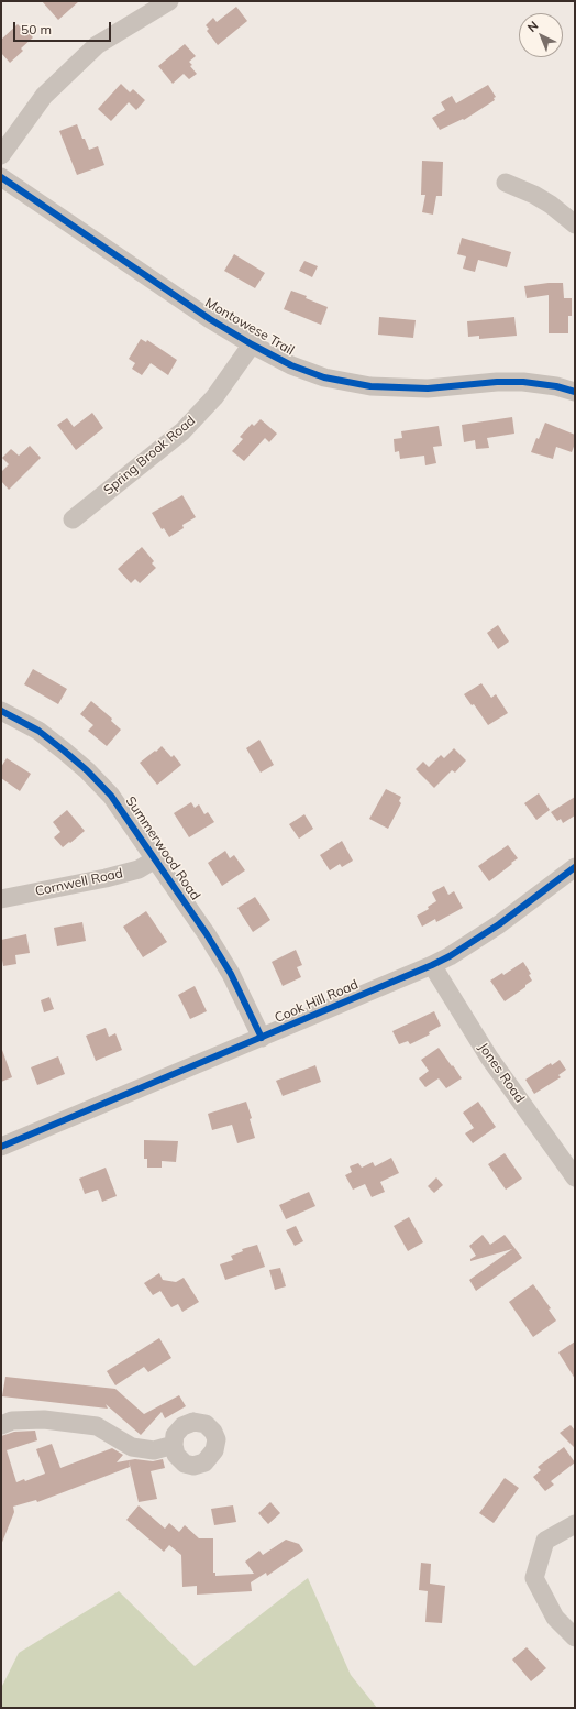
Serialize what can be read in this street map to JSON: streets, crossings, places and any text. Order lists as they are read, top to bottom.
{
  "streets": {
    "street": [
      "Montowese Trail",
      "Spring Brook Road",
      "Summerwood Road",
      "Cornwell Road",
      "Cook Hill Road",
      "Jones Road"
    ]
  },
  "crossings": [
    ["Montowese Trail", "Spring Brook Road"],
    ["Summerwood Road", "Cornwell Road"],
    ["Summerwood Road", "Cook Hill Road"],
    ["Cook Hill Road", "Jones Road"]
  ],
  "scale_bar": "50 m",
  "north": "top left"
}
